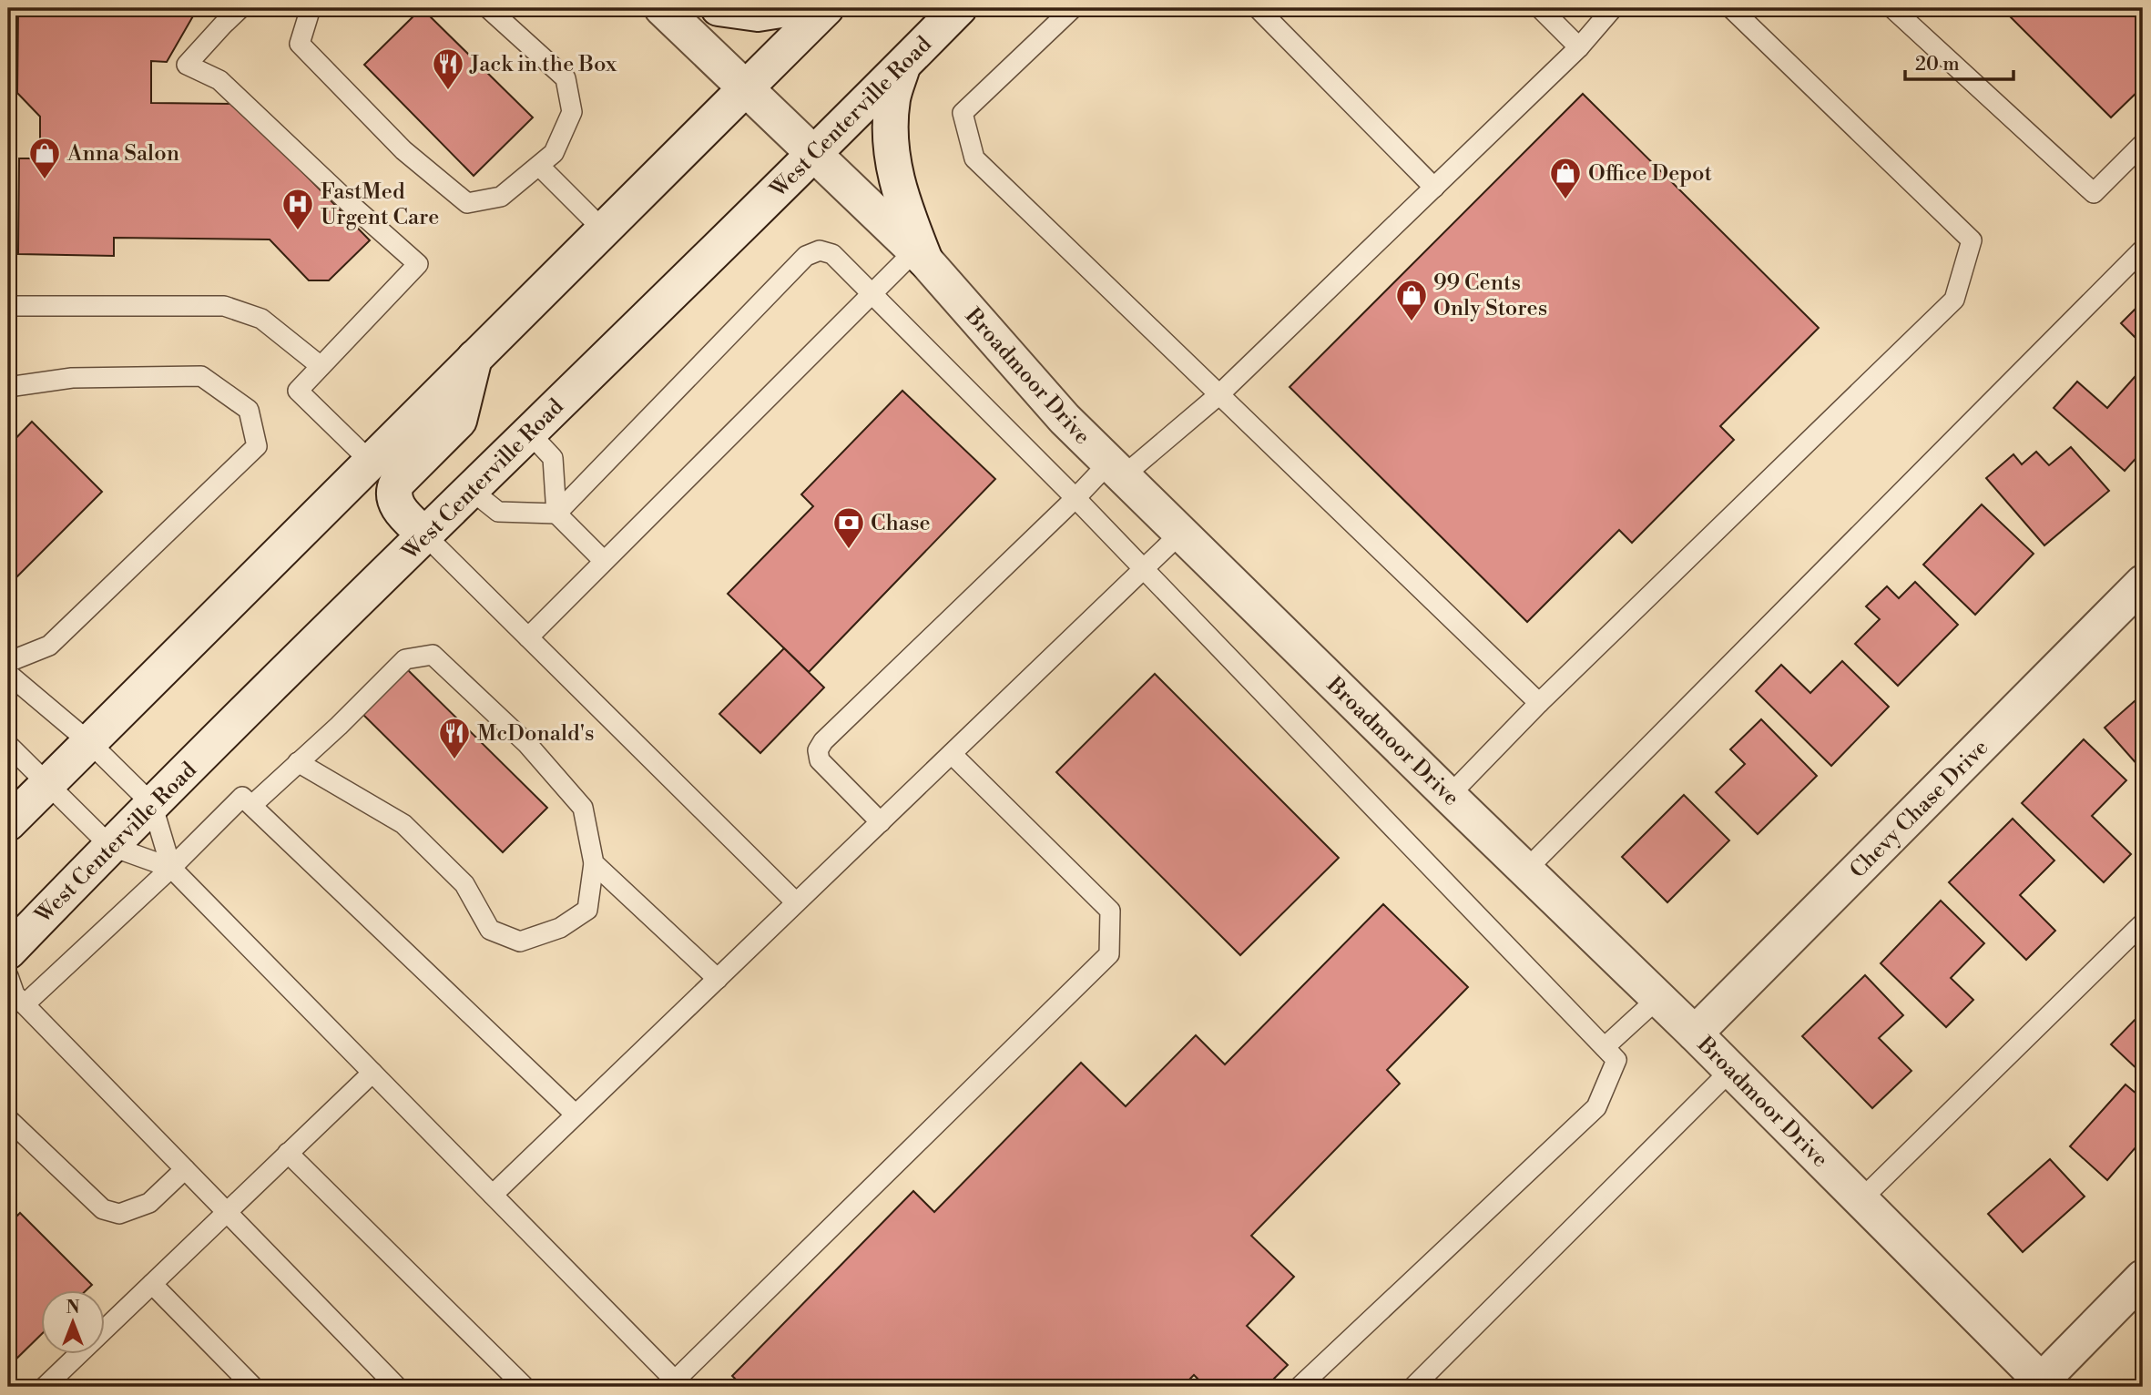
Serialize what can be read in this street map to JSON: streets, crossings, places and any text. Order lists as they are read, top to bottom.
{
  "streets": {
    "main road": ["West Centerville Road", "Broadmoor Drive", "Chevy Chase Drive"]
  },
  "crossings": [
    ["West Centerville Road", "Broadmoor Drive"],
    ["Broadmoor Drive", "Chevy Chase Drive"]
  ],
  "places": {
    "restaurant": ["Jack in the Box", "McDonald's"],
    "shop": ["Anna Salon", "Office Depot", "99 Cents Only Stores"],
    "hospital": ["FastMed Urgent Care"],
    "bank": ["Chase"]
  },
  "scale_bar": "20 m",
  "north": "top"
}
